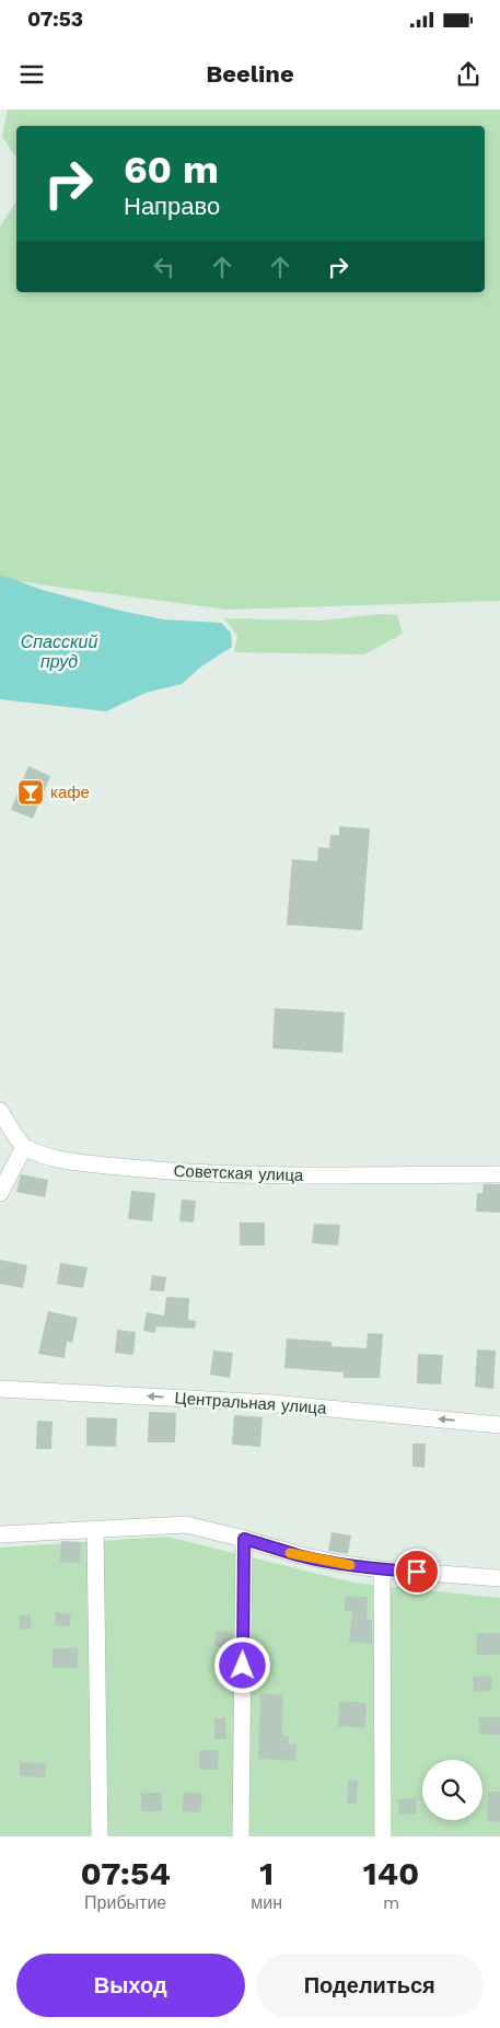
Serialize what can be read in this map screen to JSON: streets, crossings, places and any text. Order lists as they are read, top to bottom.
{
  "streets": {
    "street": ["Советская улица", "Центральная улица"]
  },
  "water": ["Спасский пруд"],
  "places": {
    "bar": ["кафе"]
  },
  "page": {
    "status": "07:53",
    "header": "Beeline",
    "turn": ["60 m", "Направо"],
    "eta": [
      "07:54",
      "Прибытие",
      "1",
      "мин",
      "140",
      "m"
    ],
    "buttons": ["Выход", "Поделиться"]
  }
}
